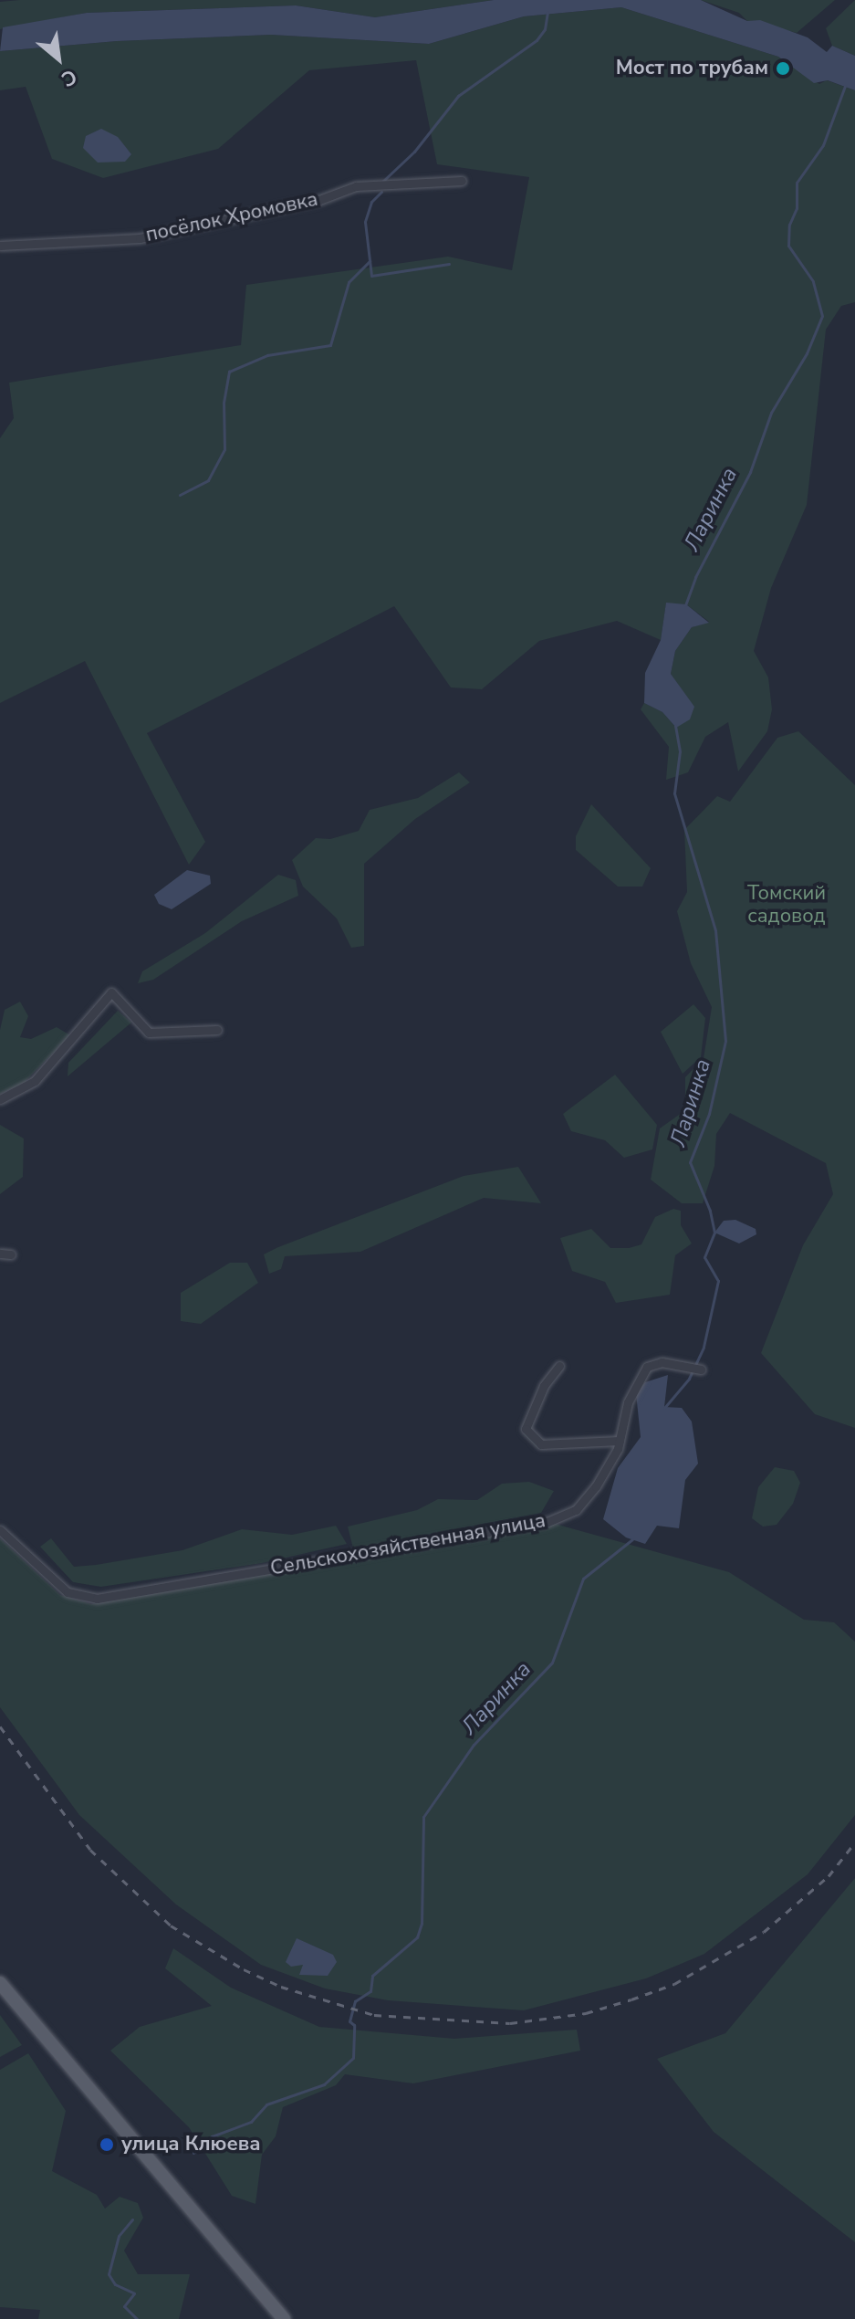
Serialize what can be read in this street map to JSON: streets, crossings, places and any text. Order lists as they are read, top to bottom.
{
  "streets": {
    "street": ["посёлок Хромовка", "Сельскохозяйственная улица"]
  },
  "water": ["Ларинка"],
  "parks": ["Томский садовод"],
  "places": ["Мост по трубам", "улица Клюева"],
  "north": "bottom right"
}
